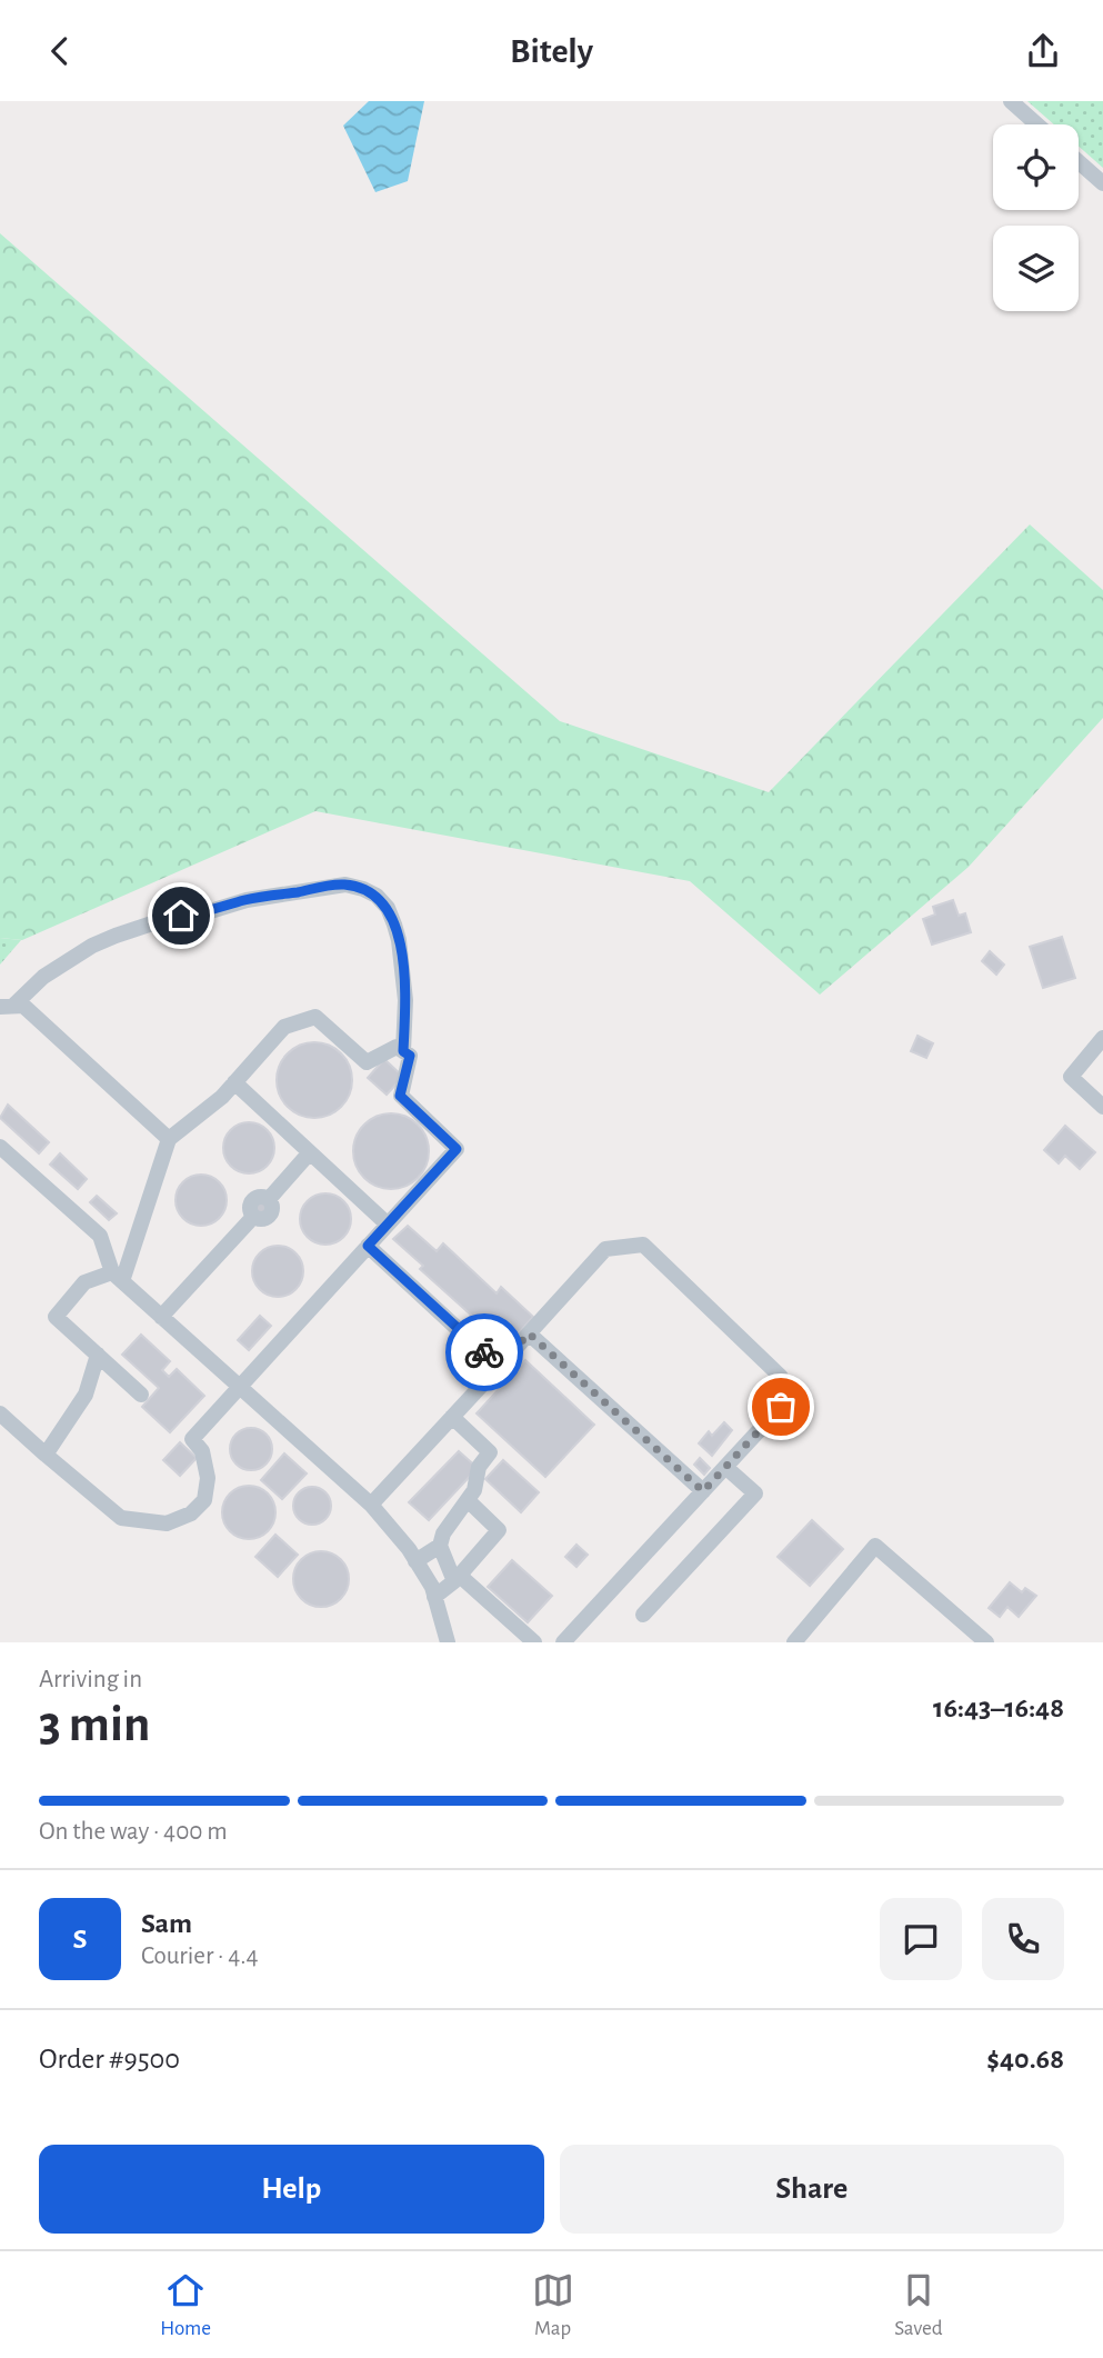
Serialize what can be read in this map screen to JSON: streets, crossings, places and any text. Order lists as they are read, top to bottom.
{
  "page": {
    "header": "Bitely",
    "heading": ["3 min", "Arriving in", "16:43–16:48"],
    "panel": [
      "Sam",
      "Courier · 4.4",
      "Order #9500",
      "$40.68"
    ],
    "bar": "On the way · 400 m",
    "round": "S",
    "buttons": ["Help", "Share"],
    "tabs": ["Home", "Map", "Saved"]
  }
}
